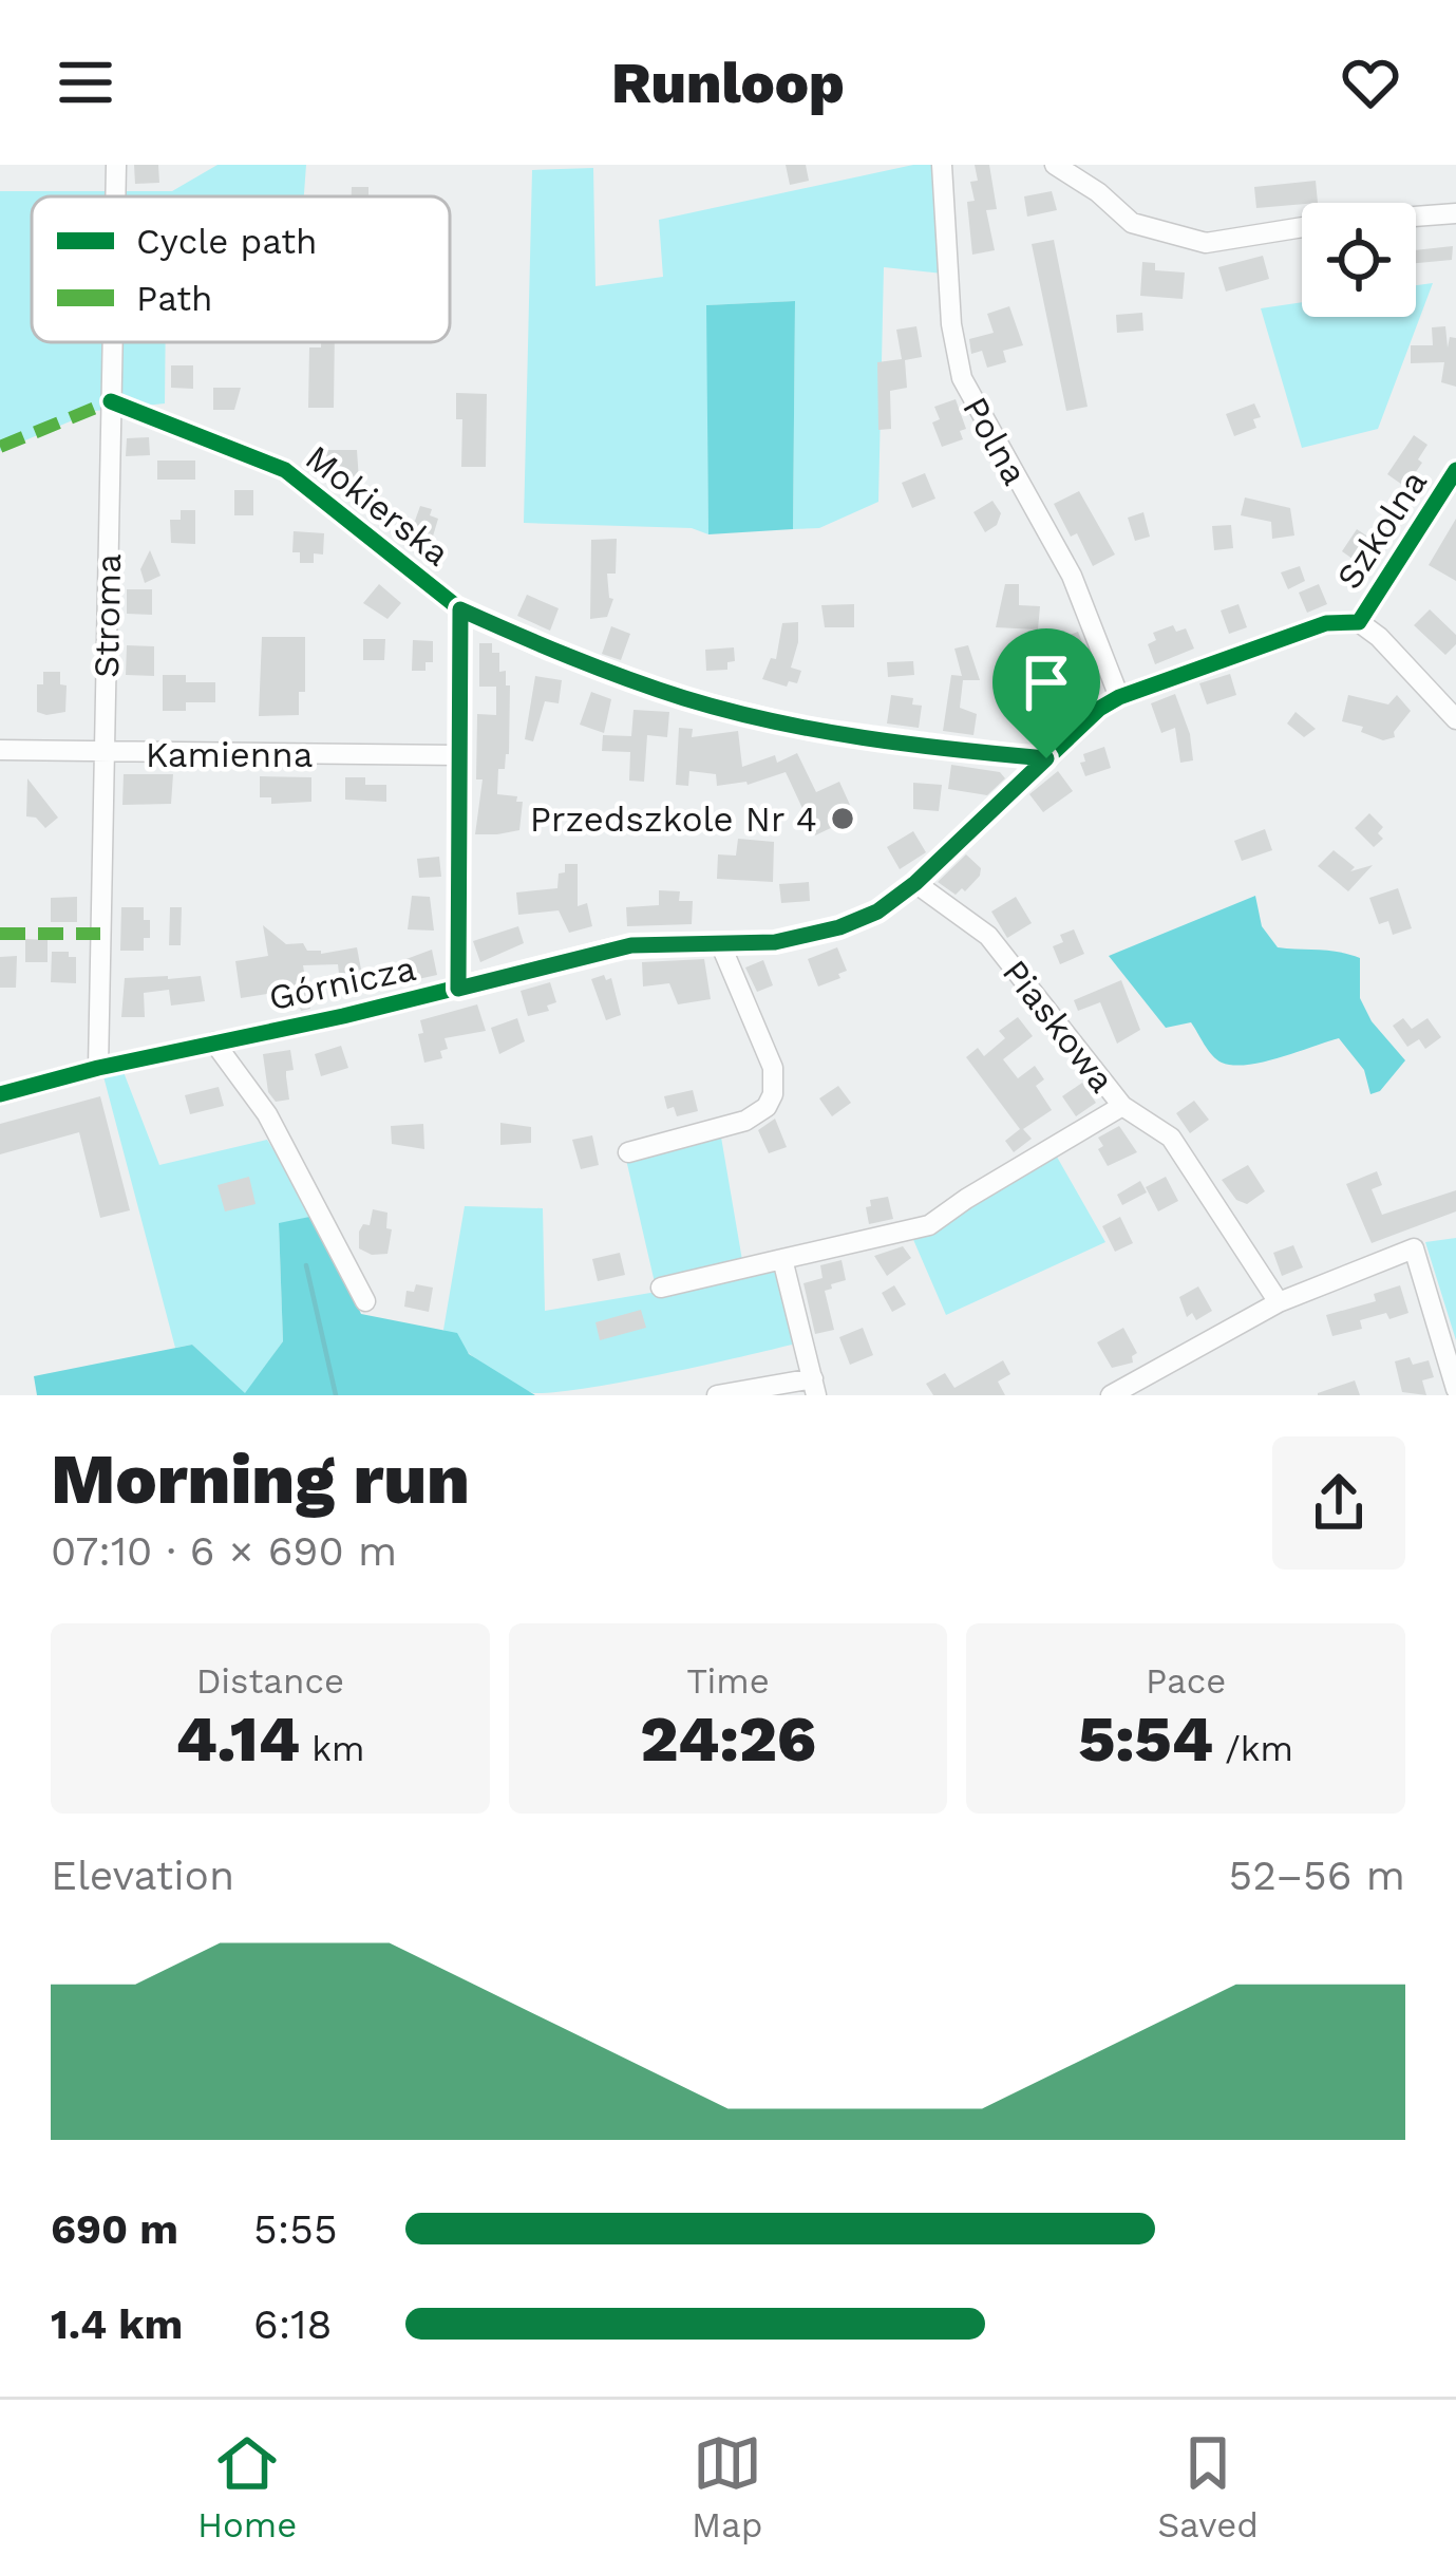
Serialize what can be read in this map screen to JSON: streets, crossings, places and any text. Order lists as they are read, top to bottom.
{
  "streets": {
    "street": [
      "Polna",
      "Mokierska",
      "Szkolna",
      "Stroma",
      "Kamienna",
      "Górnicza",
      "Piaskowa"
    ]
  },
  "crossings": [
    ["Polna", "Górnicza"],
    ["Mokierska", "Stroma"],
    ["Mokierska", "Górnicza"],
    ["Szkolna", "Górnicza"],
    ["Stroma", "Kamienna"],
    ["Stroma", "Górnicza"],
    ["Górnicza", "Piaskowa"]
  ],
  "places": ["Przedszkole Nr 4"],
  "legend": ["Cycle path", "Path"],
  "page": {
    "header": "Runloop",
    "heading": ["Morning run", "07:10 · 6 × 690 m"],
    "stats": [
      ["Distance", "4.14 km"],
      ["Time", "24:26"],
      ["Pace", "5:54 /km"]
    ],
    "chart": ["Elevation", "52–56 m"],
    "list": [
      {
        "name": "690 m",
        "note": "5:55"
      },
      {
        "name": "1.4 km",
        "note": "6:18"
      }
    ],
    "tabs": ["Home", "Map", "Saved"]
  }
}
